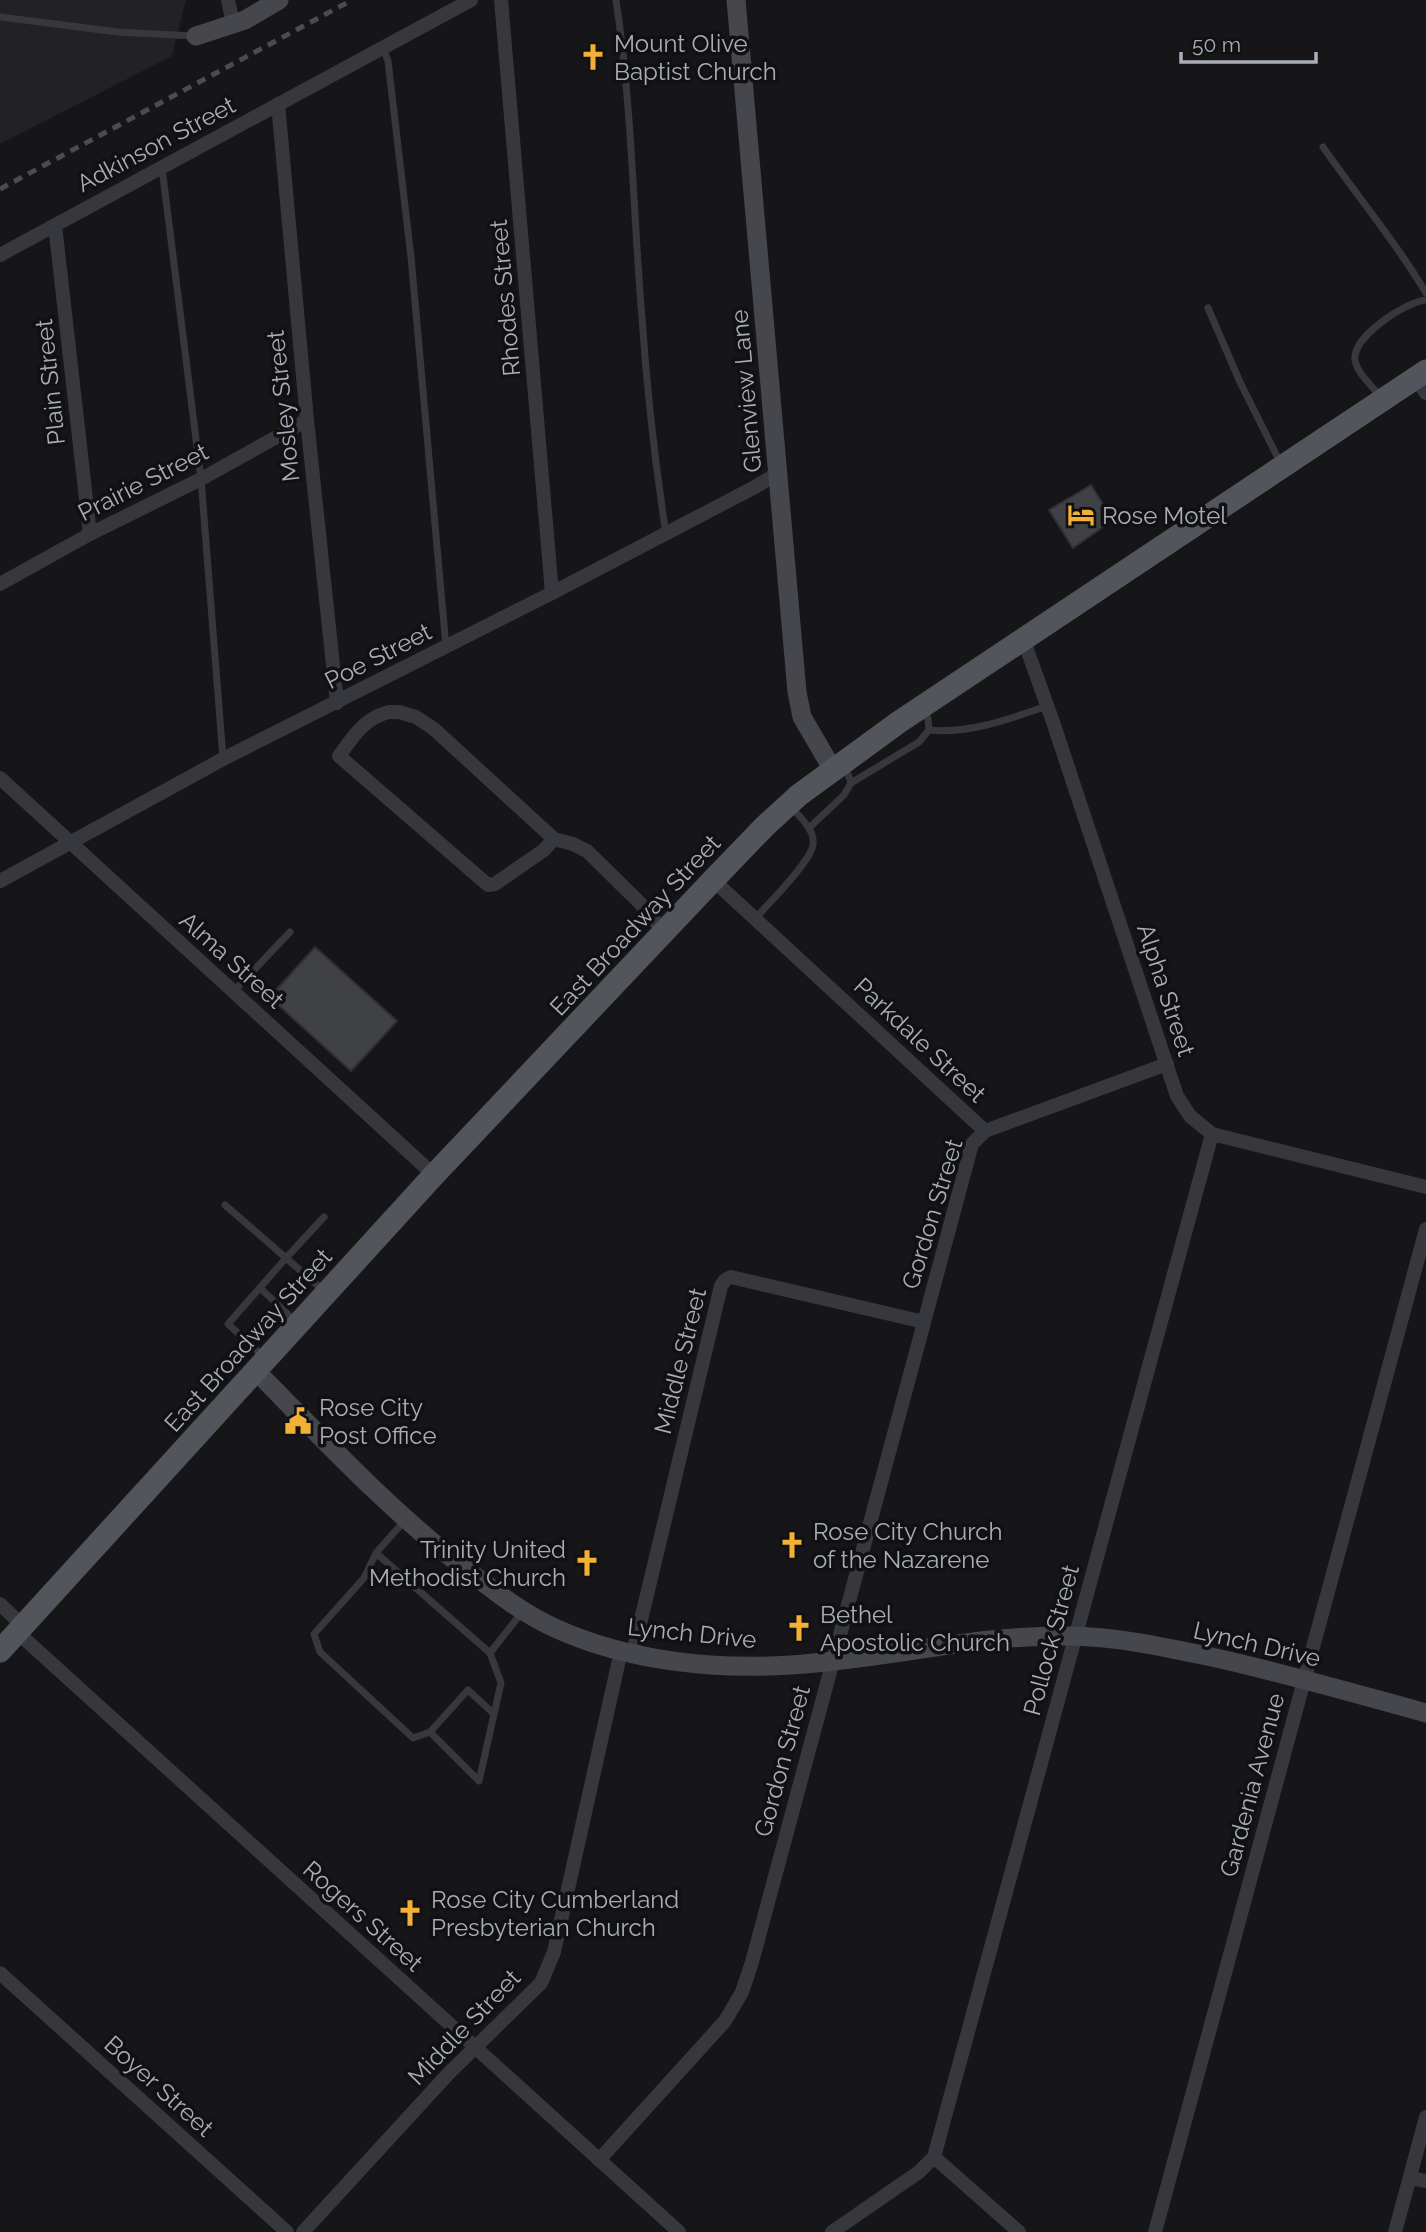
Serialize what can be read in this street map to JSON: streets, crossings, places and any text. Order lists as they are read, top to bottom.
{
  "streets": {
    "main road": ["Glenview Lane", "East Broadway Street", "Lynch Drive"],
    "street": [
      "Adkinson Street",
      "Rhodes Street",
      "Plain Street",
      "Mosley Street",
      "Prairie Street",
      "Poe Street",
      "Alma Street",
      "Alpha Street",
      "Parkdale Street",
      "Gordon Street",
      "Middle Street",
      "Pollock Street",
      "Gardenia Avenue",
      "Rogers Street",
      "Boyer Street"
    ]
  },
  "crossings": [
    ["Adkinson Street", "Plain Street"],
    ["Adkinson Street", "Mosley Street"],
    ["Rhodes Street", "Poe Street"],
    ["Plain Street", "Prairie Street"],
    ["Glenview Lane", "Poe Street"],
    ["Glenview Lane", "East Broadway Street"],
    ["Mosley Street", "Prairie Street"],
    ["Mosley Street", "Poe Street"],
    ["Poe Street", "Alma Street"],
    ["East Broadway Street", "Alma Street"],
    ["East Broadway Street", "Alpha Street"],
    ["East Broadway Street", "Parkdale Street"],
    ["East Broadway Street", "Lynch Drive"],
    ["East Broadway Street", "Rogers Street"],
    ["Alpha Street", "Parkdale Street"],
    ["Alpha Street", "Pollock Street"],
    ["Parkdale Street", "Gordon Street"],
    ["Gordon Street", "Middle Street"],
    ["Gordon Street", "Lynch Drive"],
    ["Gordon Street", "Rogers Street"],
    ["Middle Street", "Lynch Drive"],
    ["Middle Street", "Rogers Street"],
    ["Lynch Drive", "Pollock Street"],
    ["Lynch Drive", "Gardenia Avenue"]
  ],
  "places": {
    "church": [
      "Mount Olive Baptist Church",
      "Rose City Church of the Nazarene",
      "Trinity United Methodist Church",
      "Bethel Apostolic Church",
      "Rose City Cumberland Presbyterian Church"
    ],
    "hotel": ["Rose Motel"],
    "public building": ["Rose City Post Office"]
  },
  "scale_bar": "50 m"
}
